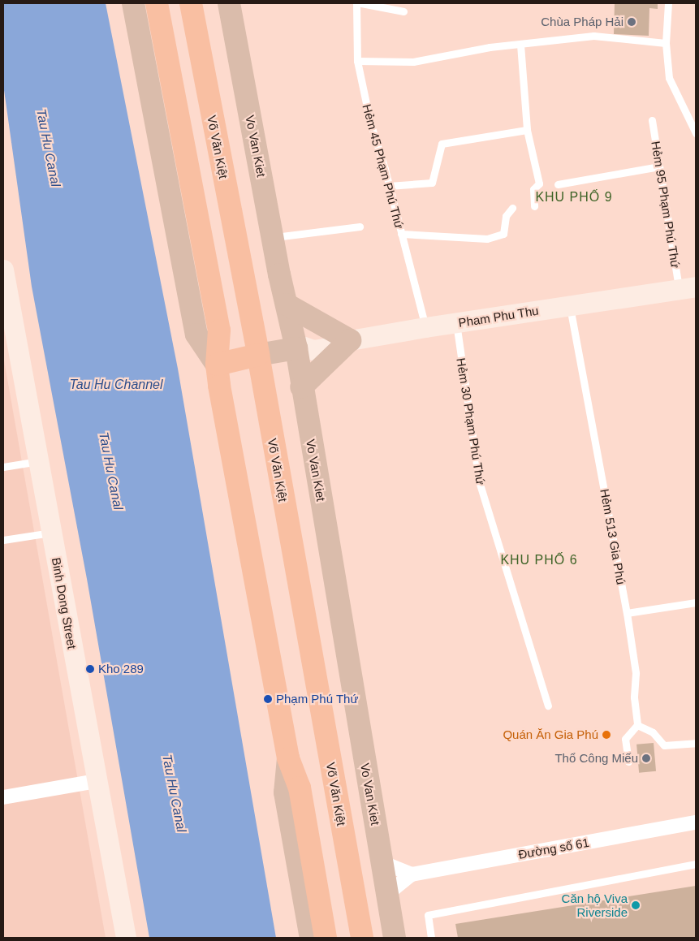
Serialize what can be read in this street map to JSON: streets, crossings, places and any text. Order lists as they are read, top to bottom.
{
  "streets": {
    "highway": ["Võ Văn Kiệt"],
    "main road": ["Vo Van Kiet"],
    "street": ["Pham Phu Thu", "Binh Dong Street", "Đường số 61"],
    "lane": [
      "Hẻm 45 Phạm Phú Thứ",
      "Hẻm 95 Phạm Phú Thứ",
      "Hẻm 30 Phạm Phú Thứ",
      "Hẻm 513 Gia Phú"
    ]
  },
  "crossings": [
    ["Vo Van Kiet", "Pham Phu Thu"],
    ["Vo Van Kiet", "Đường số 61"],
    ["Hẻm 45 Phạm Phú Thứ", "Pham Phu Thu"],
    ["Hẻm 95 Phạm Phú Thứ", "Pham Phu Thu"],
    ["Pham Phu Thu", "Hẻm 30 Phạm Phú Thứ"],
    ["Pham Phu Thu", "Hẻm 513 Gia Phú"]
  ],
  "districts": ["KHU PHỐ 9", "KHU PHỐ 6"],
  "water": ["Tau Hu Canal", "Tau Hu Channel"],
  "places": [
    "Chùa Pháp Hải",
    "Kho 289",
    "Phạm Phú Thứ",
    "Quán Ăn Gia Phú",
    "Thổ Công Miếu",
    "Căn hộ Viva Riverside"
  ]
}
